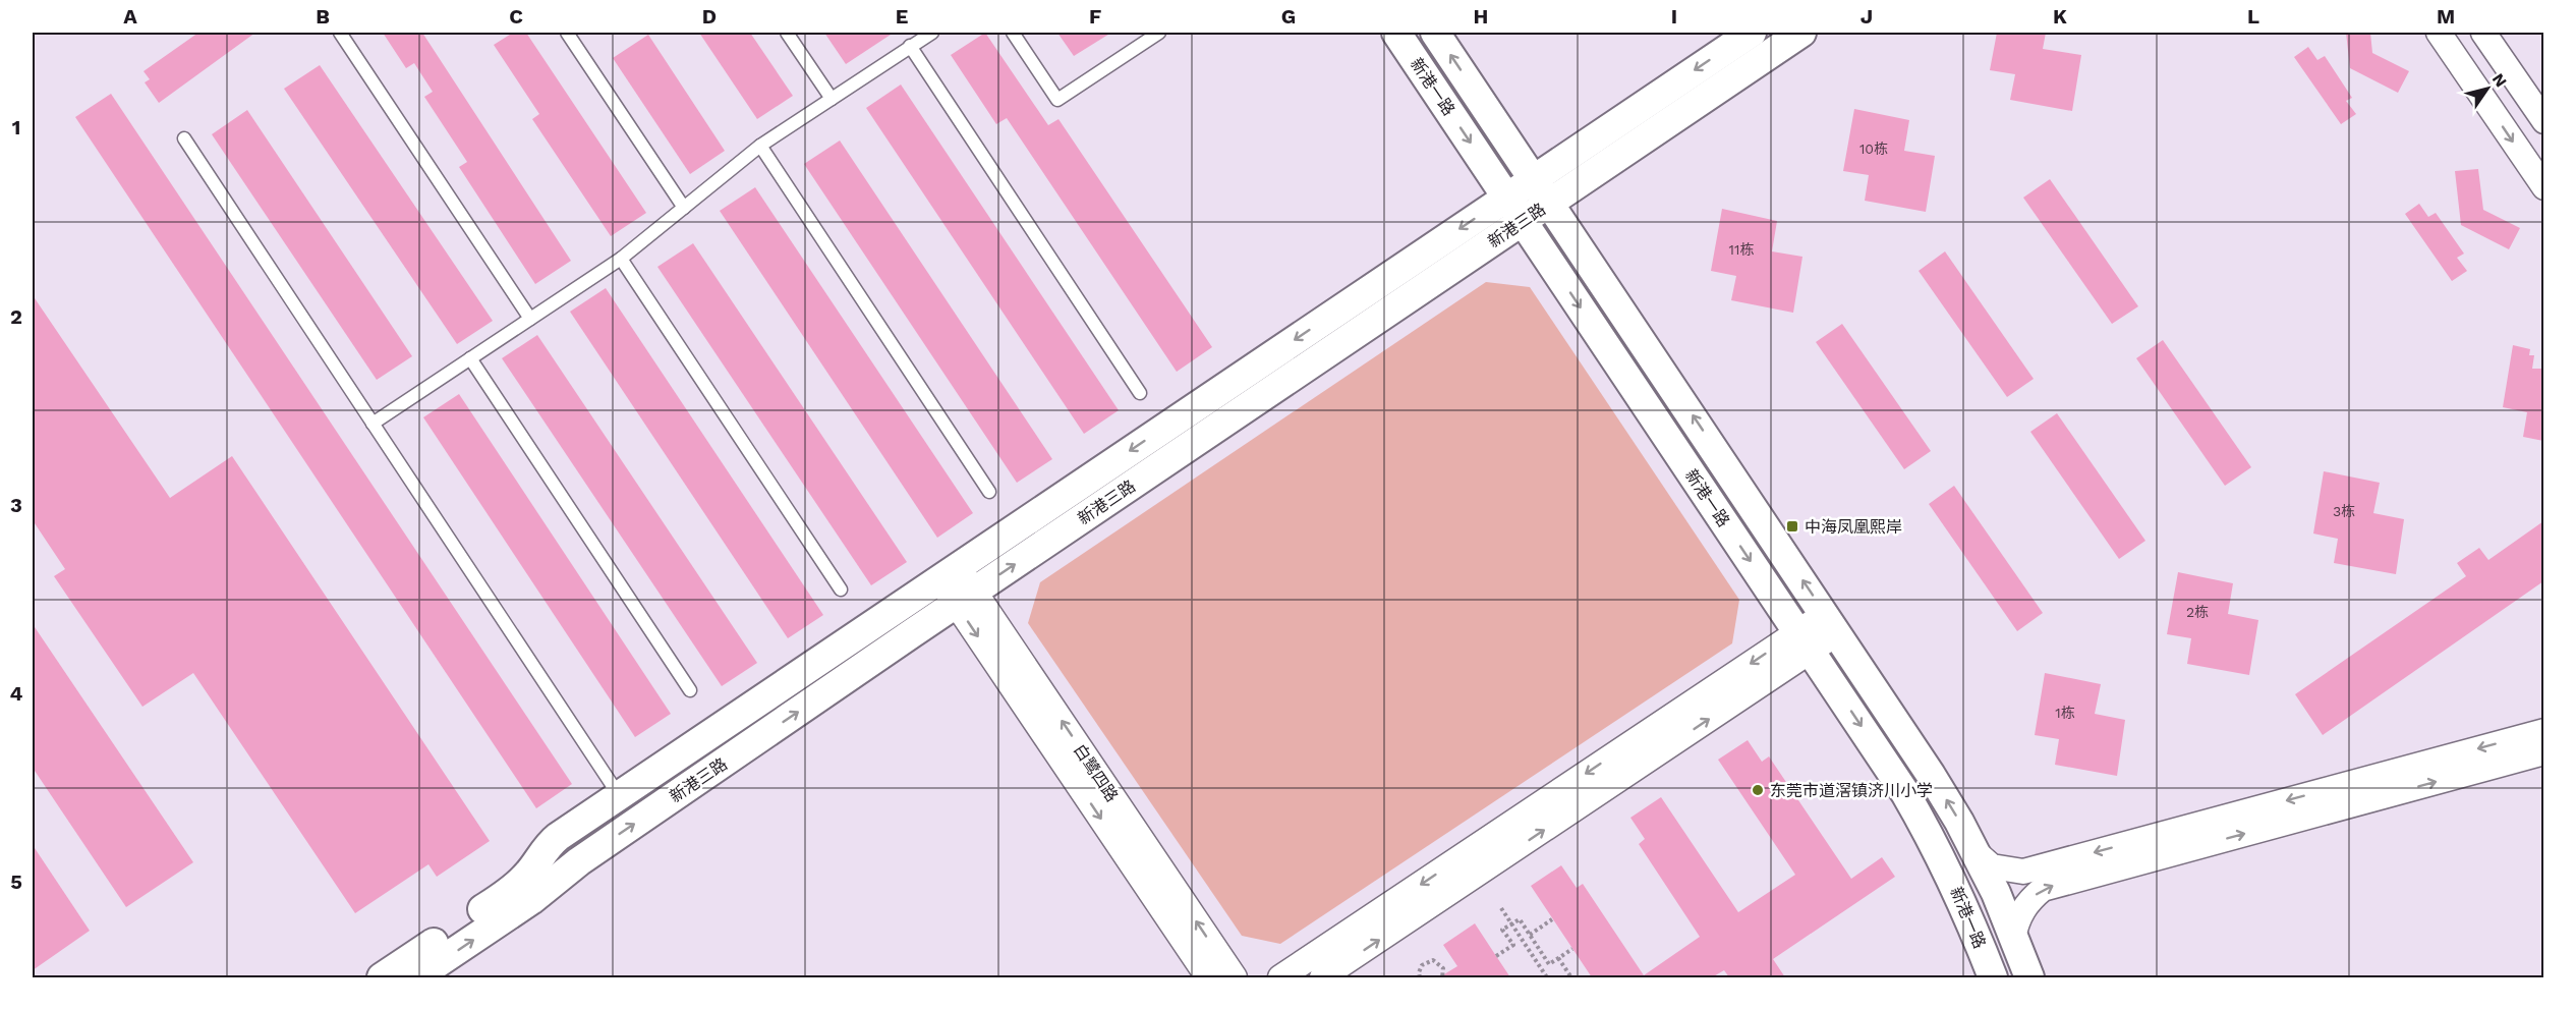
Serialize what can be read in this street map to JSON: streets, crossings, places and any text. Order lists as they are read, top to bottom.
{
  "streets": {
    "street": ["新港一路", "新港三路", "白鹭四路"]
  },
  "crossings": [
    ["新港一路", "新港三路"],
    ["新港三路", "白鹭四路"]
  ],
  "places": {
    "transit": ["中海凤凰熙岸"],
    "other": ["东莞市道滘镇济川小学"]
  },
  "house_numbers": [
    "10栋",
    "11栋",
    "3栋",
    "2栋",
    "1栋"
  ],
  "north": "top right",
  "grid": {
    "columns": [
      "A",
      "B",
      "C",
      "D",
      "E",
      "F",
      "G",
      "H",
      "I",
      "J",
      "K",
      "L",
      "M"
    ],
    "rows": [
      "1",
      "2",
      "3",
      "4",
      "5"
    ]
  }
}
